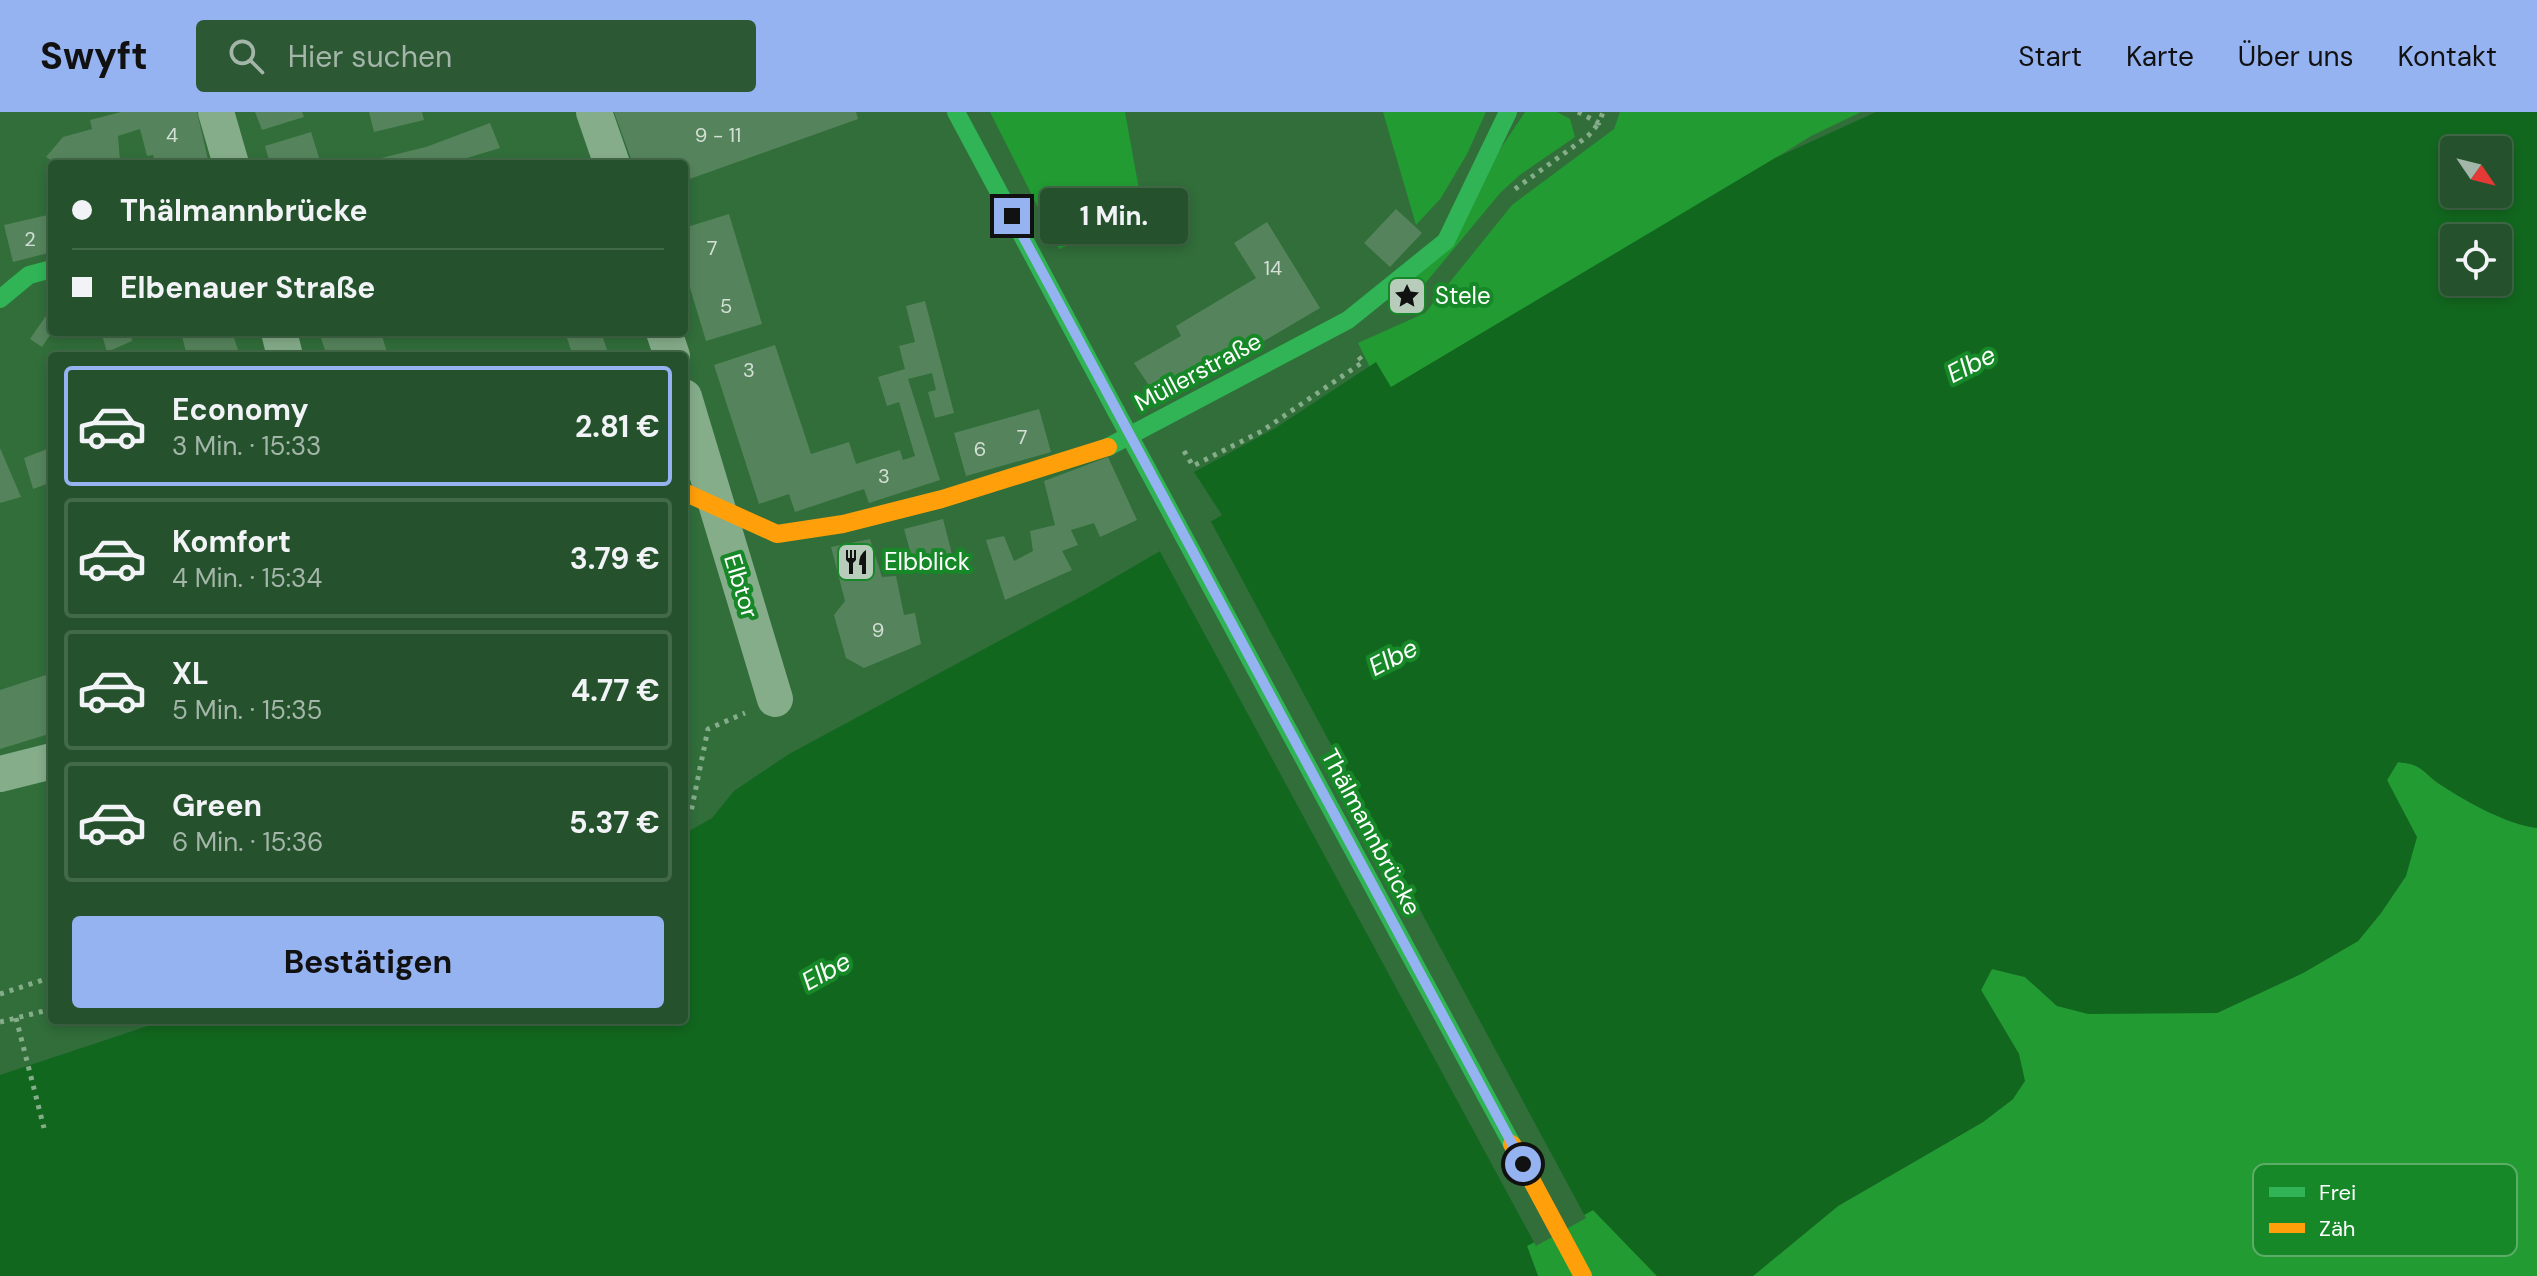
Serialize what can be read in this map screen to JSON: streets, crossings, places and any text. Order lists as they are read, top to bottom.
{
  "streets": {
    "street": ["Müllerstraße", "Elbtor", "Thälmannbrücke"]
  },
  "crossings": [
    ["Müllerstraße", "Elbtor"]
  ],
  "water": ["Elbe"],
  "places": {
    "place": ["Stele"],
    "restaurant": ["Elbblick"]
  },
  "house_numbers": [
    "4",
    "9 - 11",
    "2",
    "7",
    "14",
    "5",
    "3",
    "7",
    "6",
    "3",
    "9"
  ],
  "legend": ["Frei", "Zäh"],
  "north": "bottom right",
  "page": {
    "header": "Swyft",
    "search": "Hier suchen",
    "nav": [
      "Start",
      "Karte",
      "Über uns",
      "Kontakt"
    ],
    "banner": ["Thälmannbrücke", "Elbenauer Straße"],
    "bubble": "1 Min.",
    "list": [
      {
        "name": "Economy",
        "note": "3 Min. · 15:33",
        "value": "2.81 €"
      },
      {
        "name": "Komfort",
        "note": "4 Min. · 15:34",
        "value": "3.79 €"
      },
      {
        "name": "XL",
        "note": "5 Min. · 15:35",
        "value": "4.77 €"
      },
      {
        "name": "Green",
        "note": "6 Min. · 15:36",
        "value": "5.37 €"
      }
    ],
    "buttons": "Bestätigen"
  }
}
